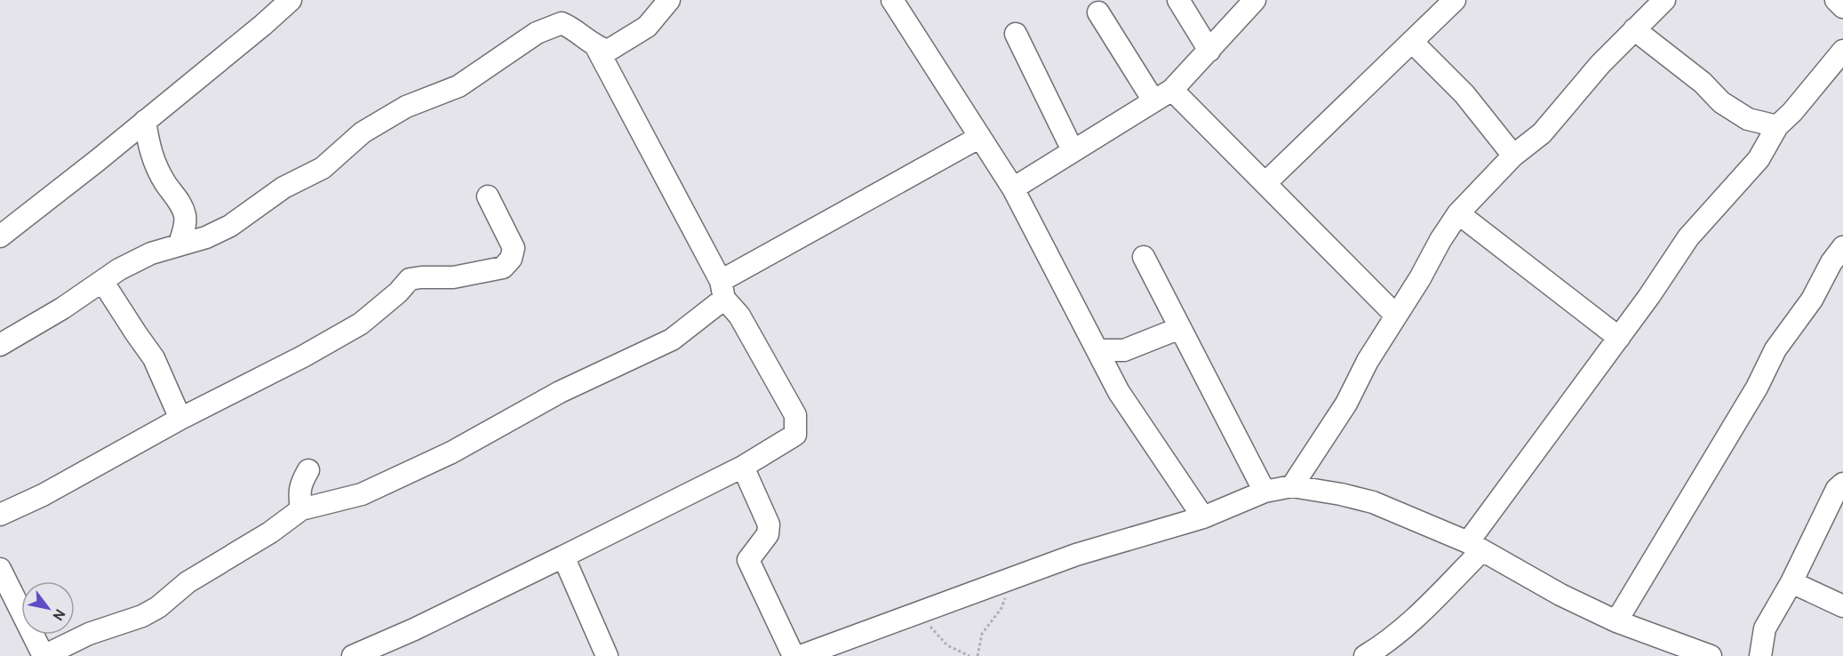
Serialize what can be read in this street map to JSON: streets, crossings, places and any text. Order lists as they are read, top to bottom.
{
  "north": "bottom right"
}
